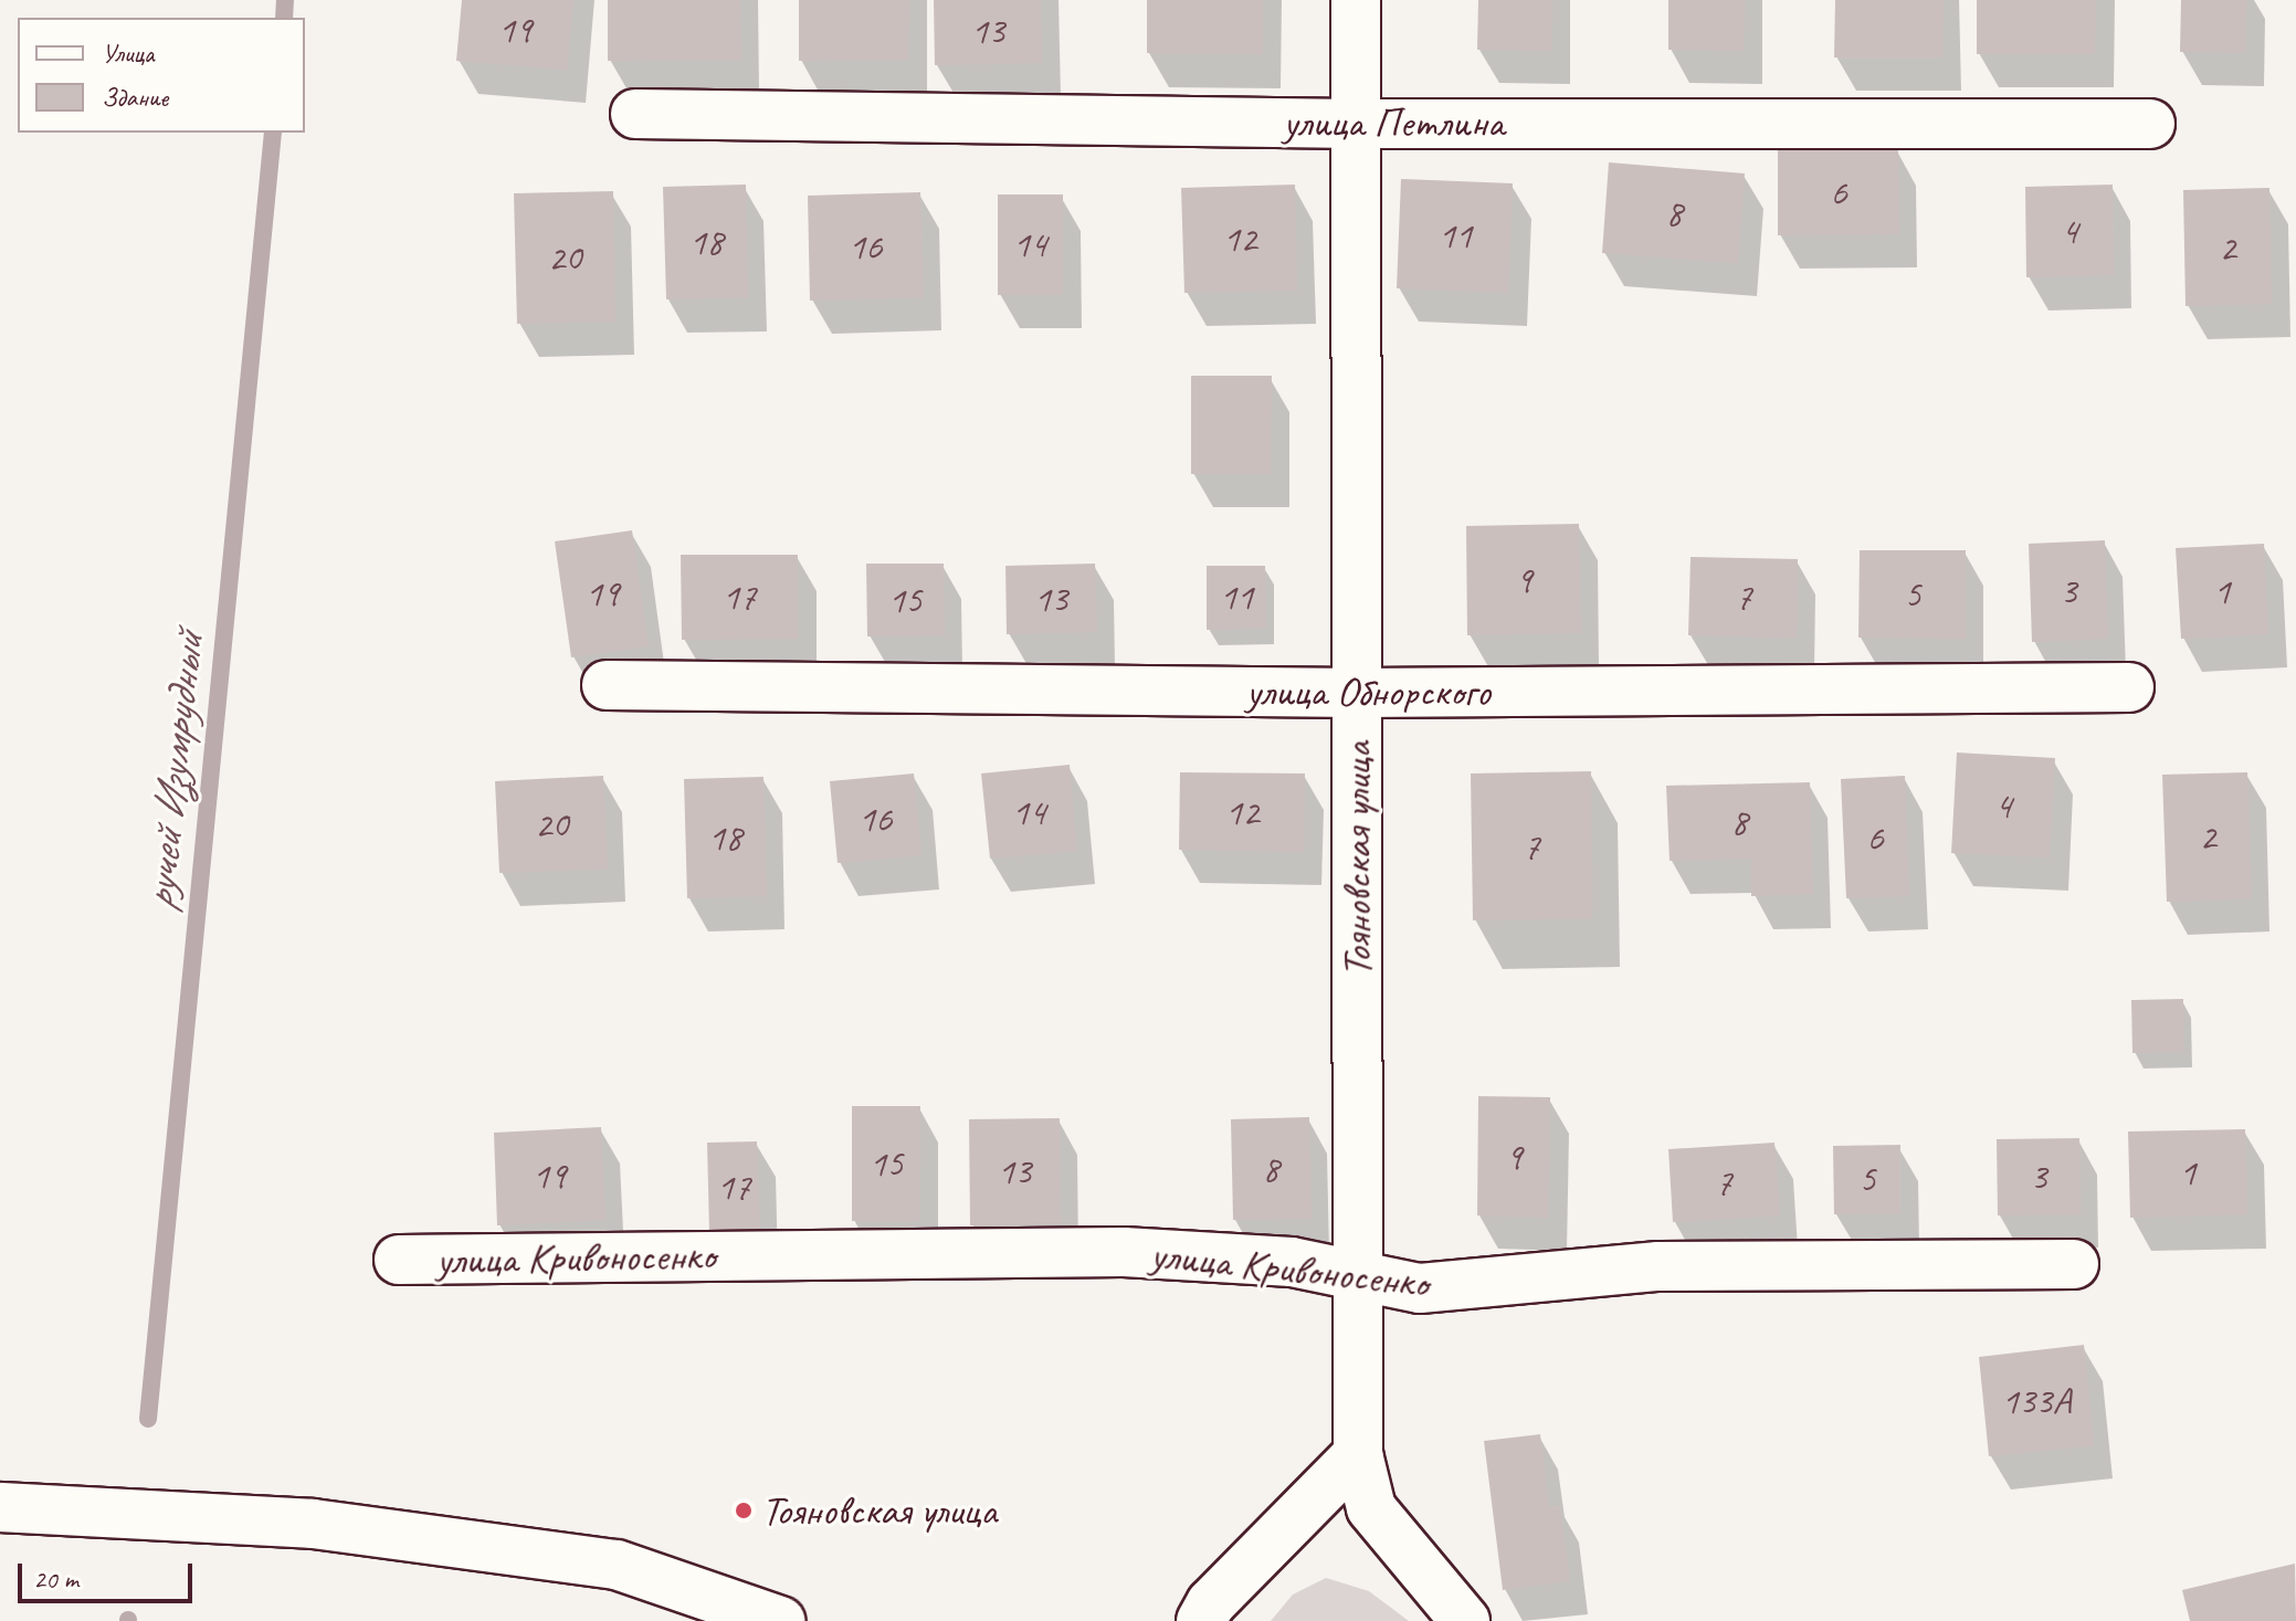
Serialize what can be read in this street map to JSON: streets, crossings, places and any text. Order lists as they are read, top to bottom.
{
  "streets": {
    "street": [
      "улица Петлина",
      "улица Обнорского",
      "Тояновская улица",
      "улица Кривоносенко"
    ]
  },
  "crossings": [
    ["улица Петлина", "Тояновская улица"],
    ["улица Обнорского", "Тояновская улица"],
    ["Тояновская улица", "улица Кривоносенко"]
  ],
  "water": ["ручей Изумрудный"],
  "places": ["Тояновская улица"],
  "house_numbers": [
    "19",
    "13",
    "6",
    "8",
    "4",
    "11",
    "12",
    "18",
    "14",
    "16",
    "2",
    "20",
    "9",
    "3",
    "1",
    "19",
    "5",
    "17",
    "11",
    "7",
    "13",
    "15",
    "4",
    "14",
    "12",
    "16",
    "8",
    "20",
    "2",
    "18",
    "6",
    "7",
    "9",
    "15",
    "8",
    "13",
    "1",
    "19",
    "3",
    "5",
    "7",
    "17",
    "133А"
  ],
  "legend": ["Улица", "Здание"],
  "scale_bar": "20 m"
}
